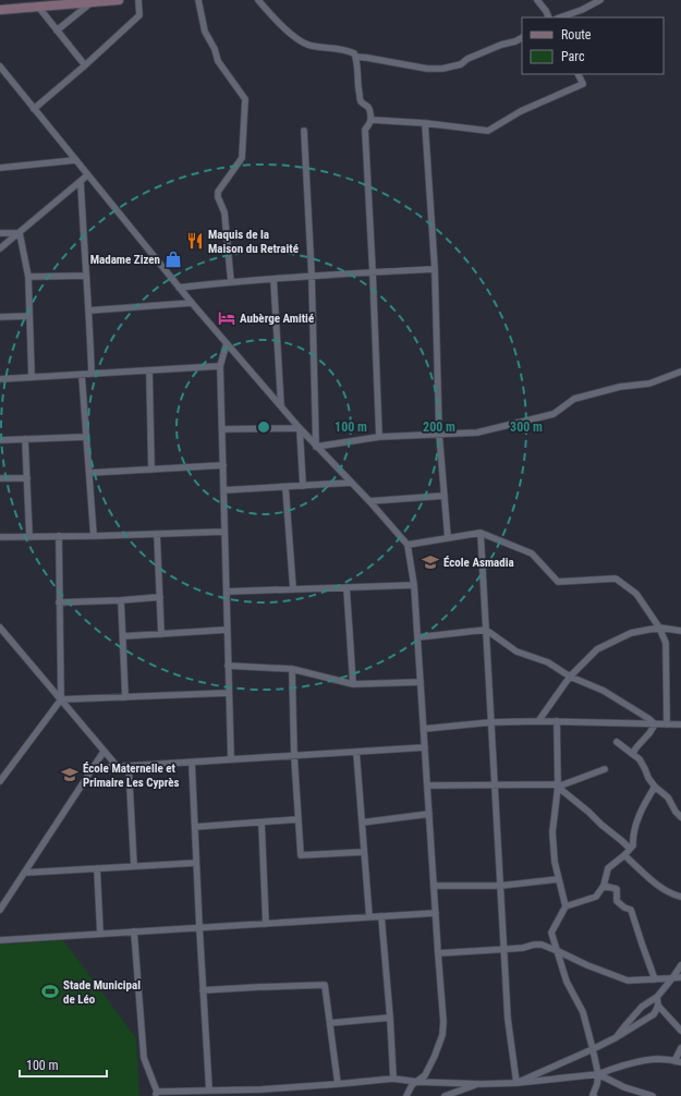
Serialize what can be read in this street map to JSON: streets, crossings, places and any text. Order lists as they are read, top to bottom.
{
  "places": {
    "restaurant": ["Maquis de la Maison du Retraité"],
    "shop": ["Madame Zizen"],
    "hotel": ["Aubèrge Amitié"],
    "school or university": ["École Asmadia", "École Maternelle et Primaire Les Cyprès"],
    "sports": ["Stade Municipal de Léo"]
  },
  "legend": ["Route", "Parc"],
  "scale_bar": "100 m",
  "rings": ["100 m", "200 m", "300 m"]
}
